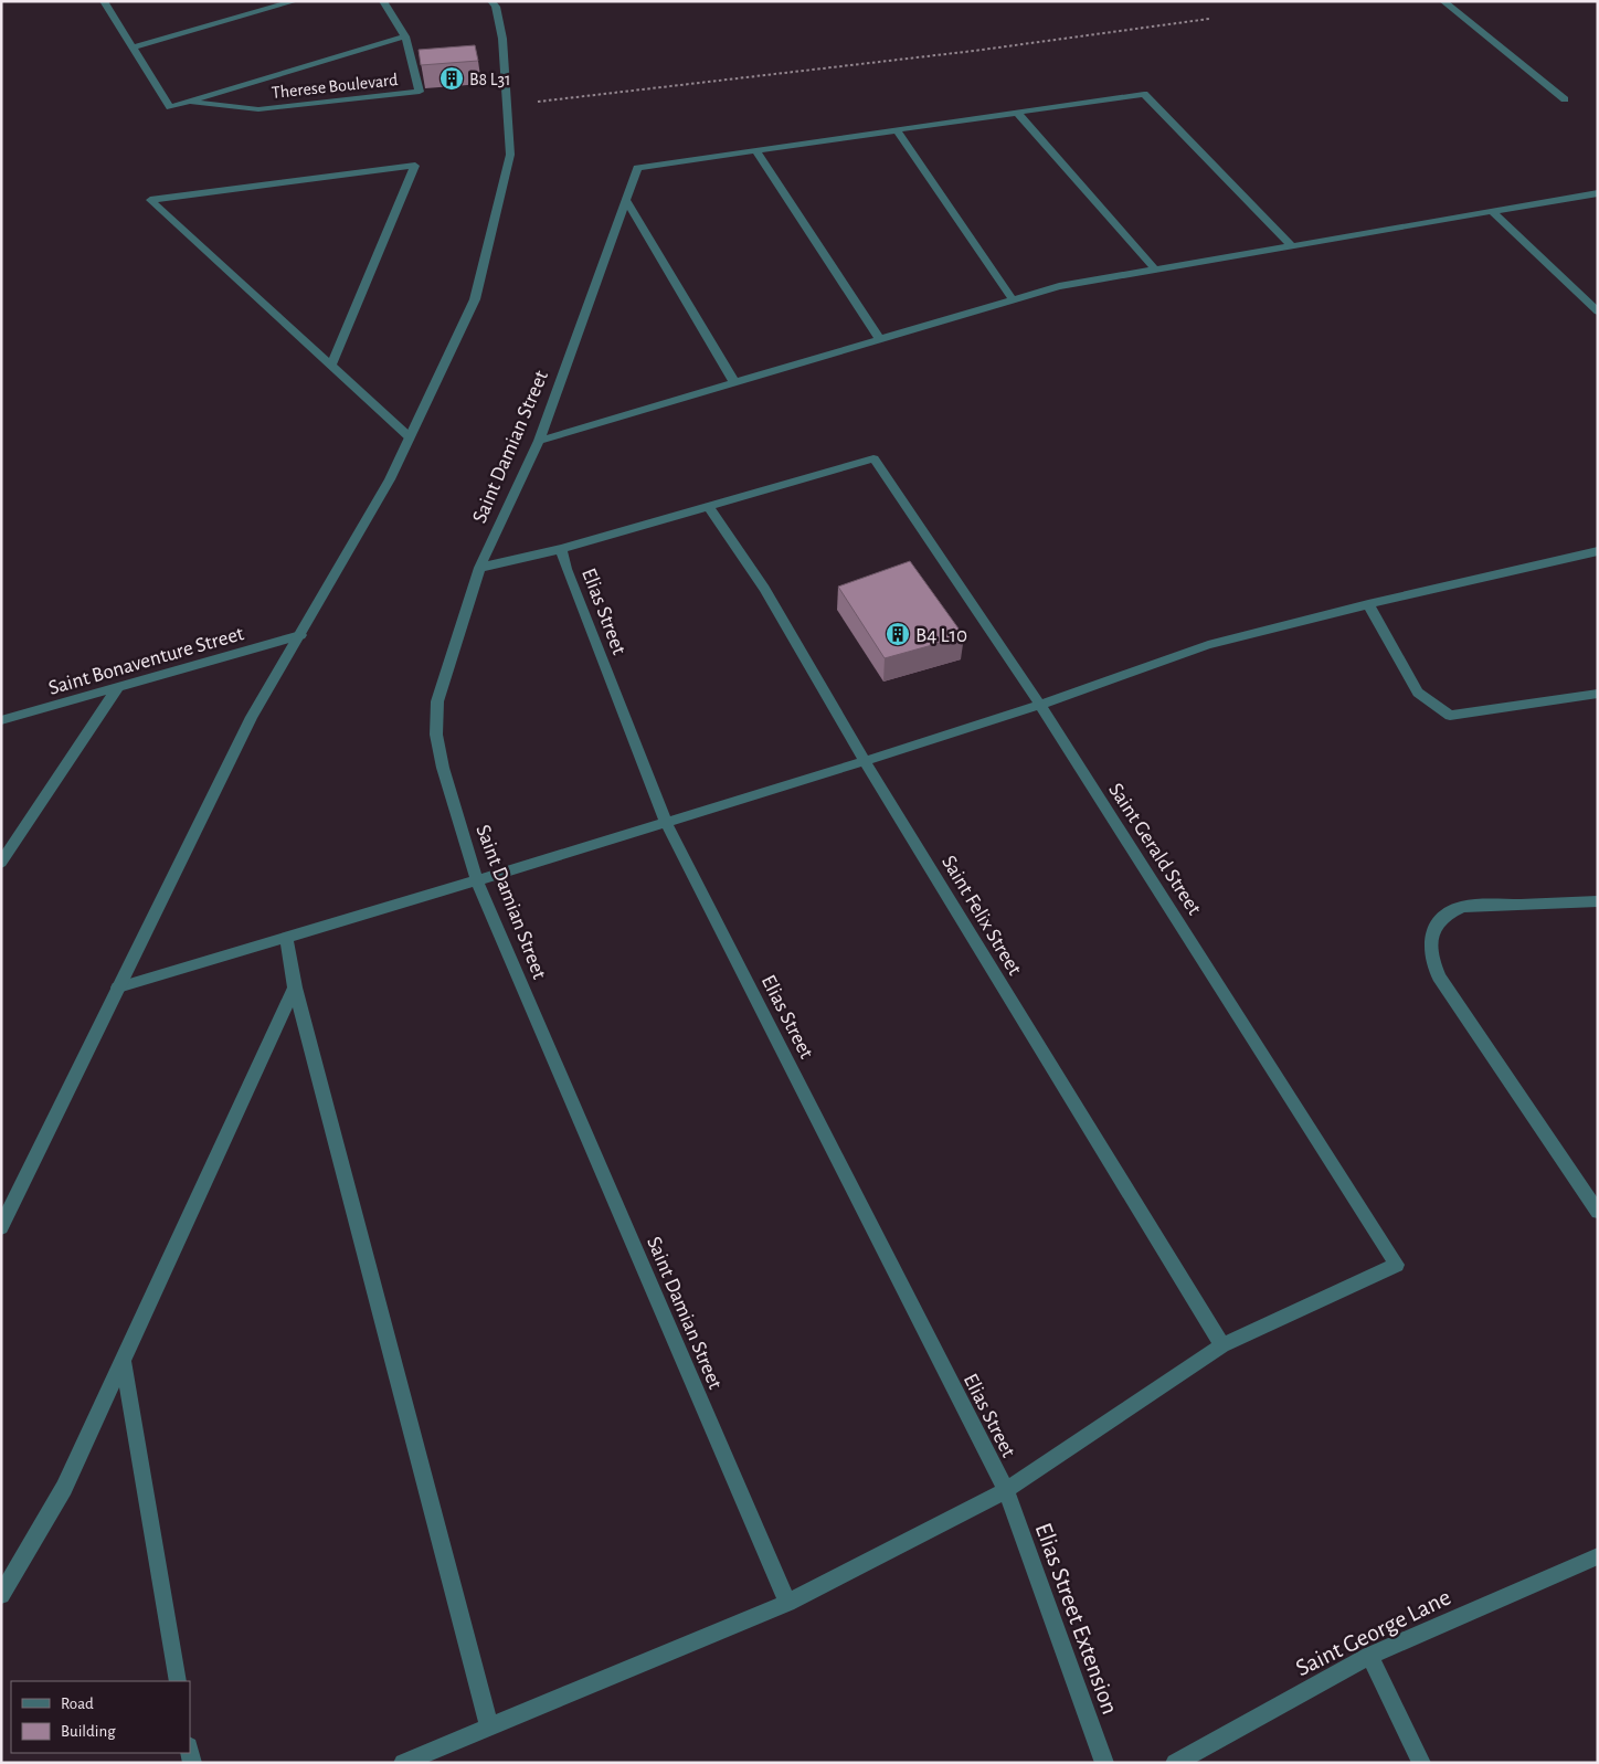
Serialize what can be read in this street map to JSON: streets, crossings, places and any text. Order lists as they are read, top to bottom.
{
  "streets": {
    "street": [
      "Therese Boulevard",
      "Saint Damian Street",
      "Elias Street",
      "Saint Bonaventure Street",
      "Saint Gerald Street",
      "Saint Felix Street",
      "Elias Street Extension",
      "Saint George Lane"
    ]
  },
  "crossings": [
    ["Elias Street", "Elias Street Extension"],
    ["Saint Gerald Street", "Saint Felix Street"]
  ],
  "places": {
    "building": ["B8 L31", "B4 L10"]
  },
  "legend": ["Road", "Building"]
}
